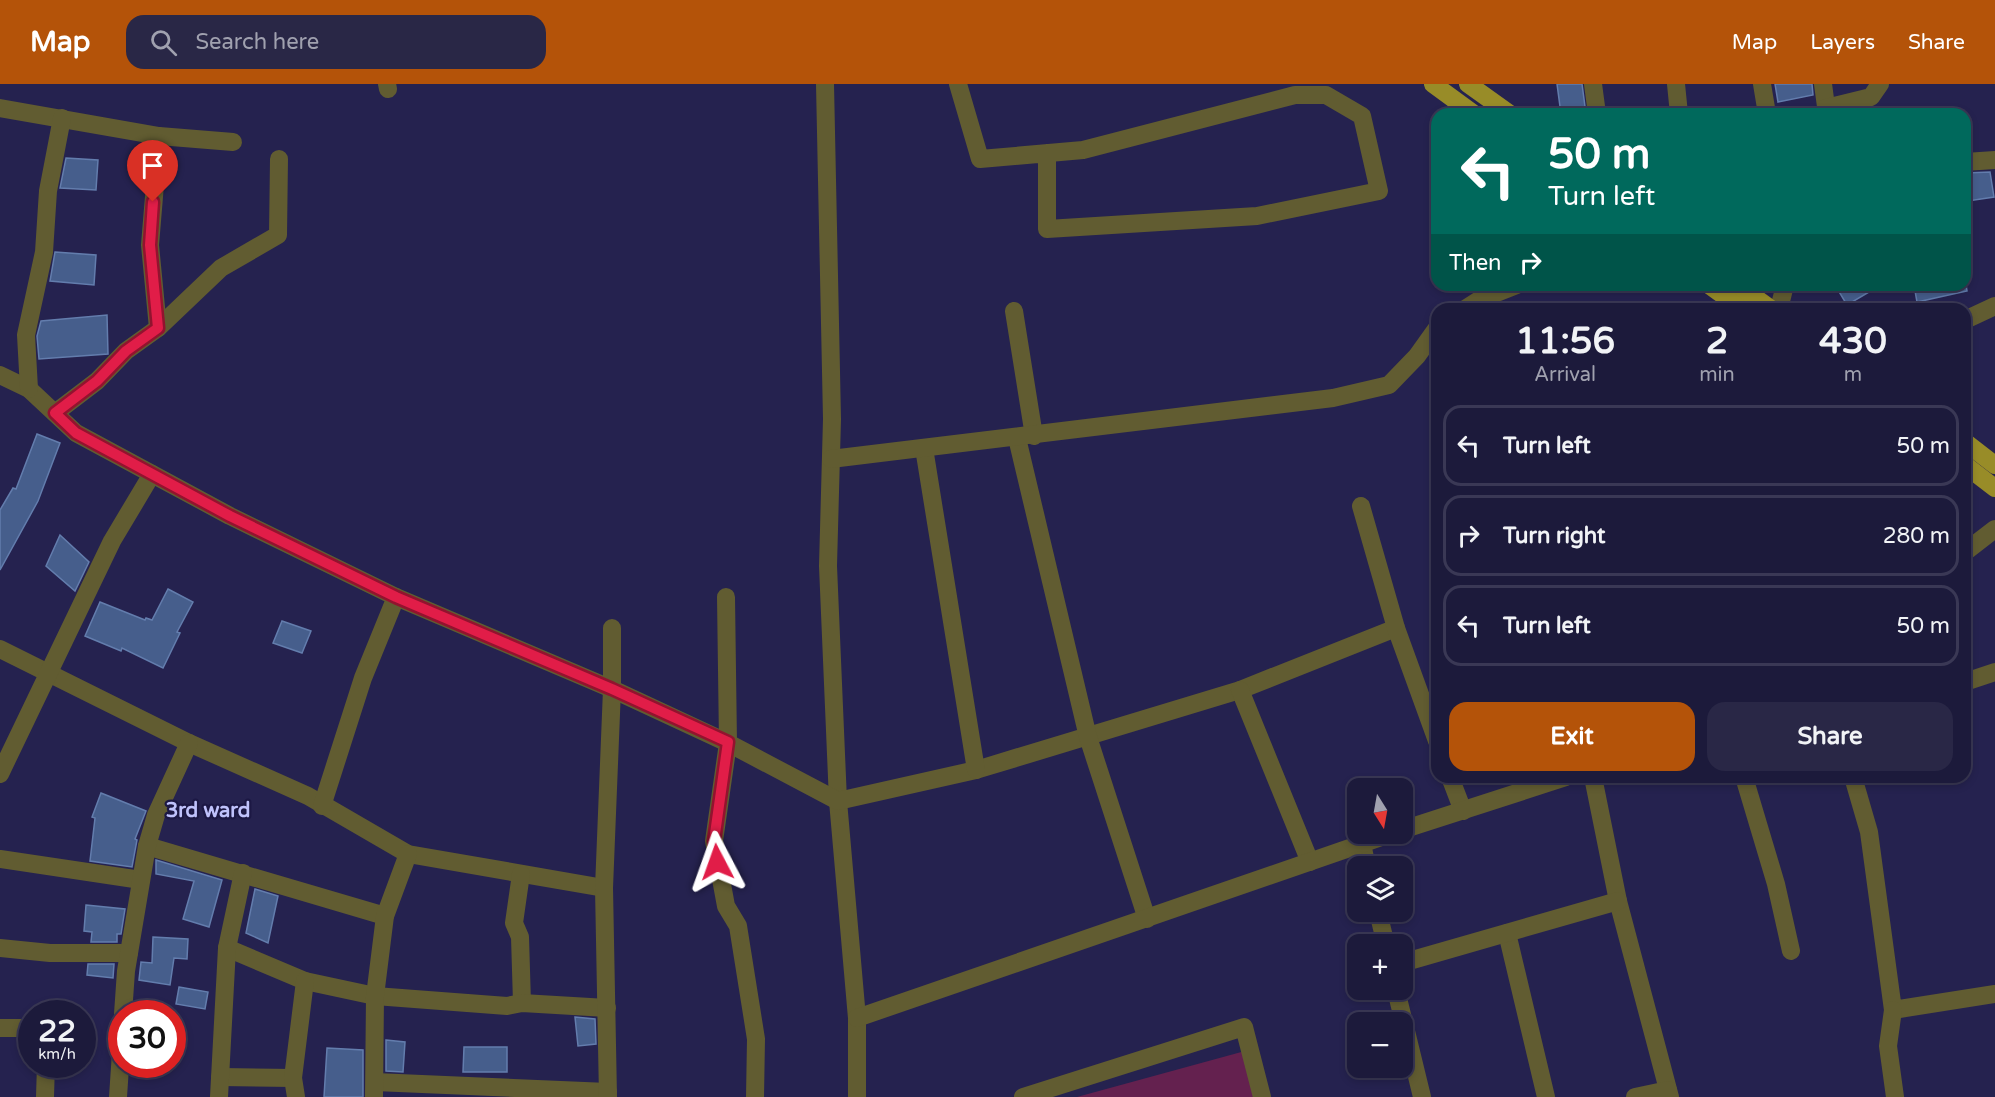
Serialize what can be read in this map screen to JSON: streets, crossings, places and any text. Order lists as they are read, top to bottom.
{
  "districts": ["3rd ward"],
  "north": "bottom",
  "page": {
    "header": "Map",
    "search": "Search here",
    "nav": ["Map", "Layers", "Share"],
    "turn": ["50 m", "Turn left"],
    "then": "Then",
    "eta": [
      "11:56",
      "Arrival",
      "2",
      "min",
      "430",
      "m"
    ],
    "list": [
      {
        "name": "Turn left",
        "value": "50 m"
      },
      {
        "name": "Turn right",
        "value": "280 m"
      },
      {
        "name": "Turn left",
        "value": "50 m"
      }
    ],
    "buttons": ["Exit", "Share"],
    "map_buttons": ["+", "−"],
    "speed": "22 km/h",
    "limit": "30"
  }
}
